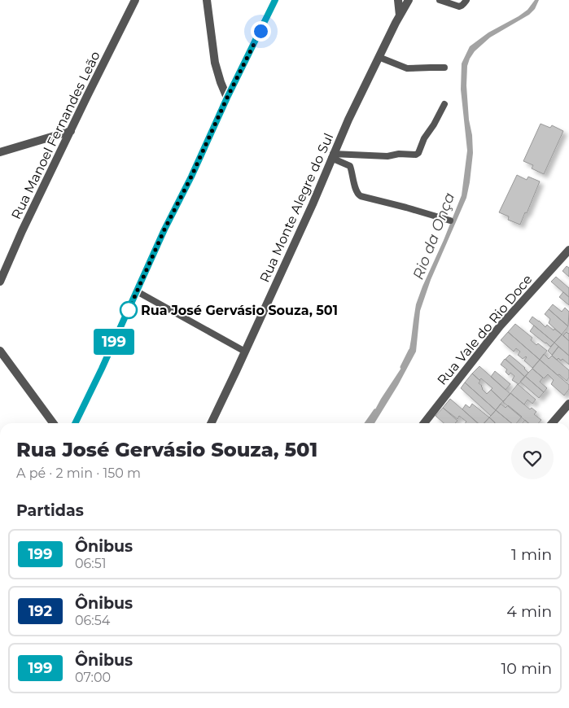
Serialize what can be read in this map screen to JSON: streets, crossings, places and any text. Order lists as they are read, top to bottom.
{
  "streets": {
    "street": ["Rua Manoel Fernandes Leão", "Rua Monte Alegre do Sul", "Rua Vale do Rio Doce"]
  },
  "water": ["Rio da Onça"],
  "places": ["Rua José Gervásio Souza, 501"],
  "lines": ["bus line 199"],
  "page": {
    "on_map": "199",
    "heading": [
      ["Rua José Gervásio Souza, 501", "A pé · 2 min · 150 m"],
      "Partidas"
    ],
    "list": [
      {
        "mark": "199",
        "name": "Ônibus",
        "note": "06:51",
        "value": "1 min"
      },
      {
        "mark": "192",
        "name": "Ônibus",
        "note": "06:54",
        "value": "4 min"
      },
      {
        "mark": "199",
        "name": "Ônibus",
        "note": "07:00",
        "value": "10 min"
      }
    ]
  }
}
